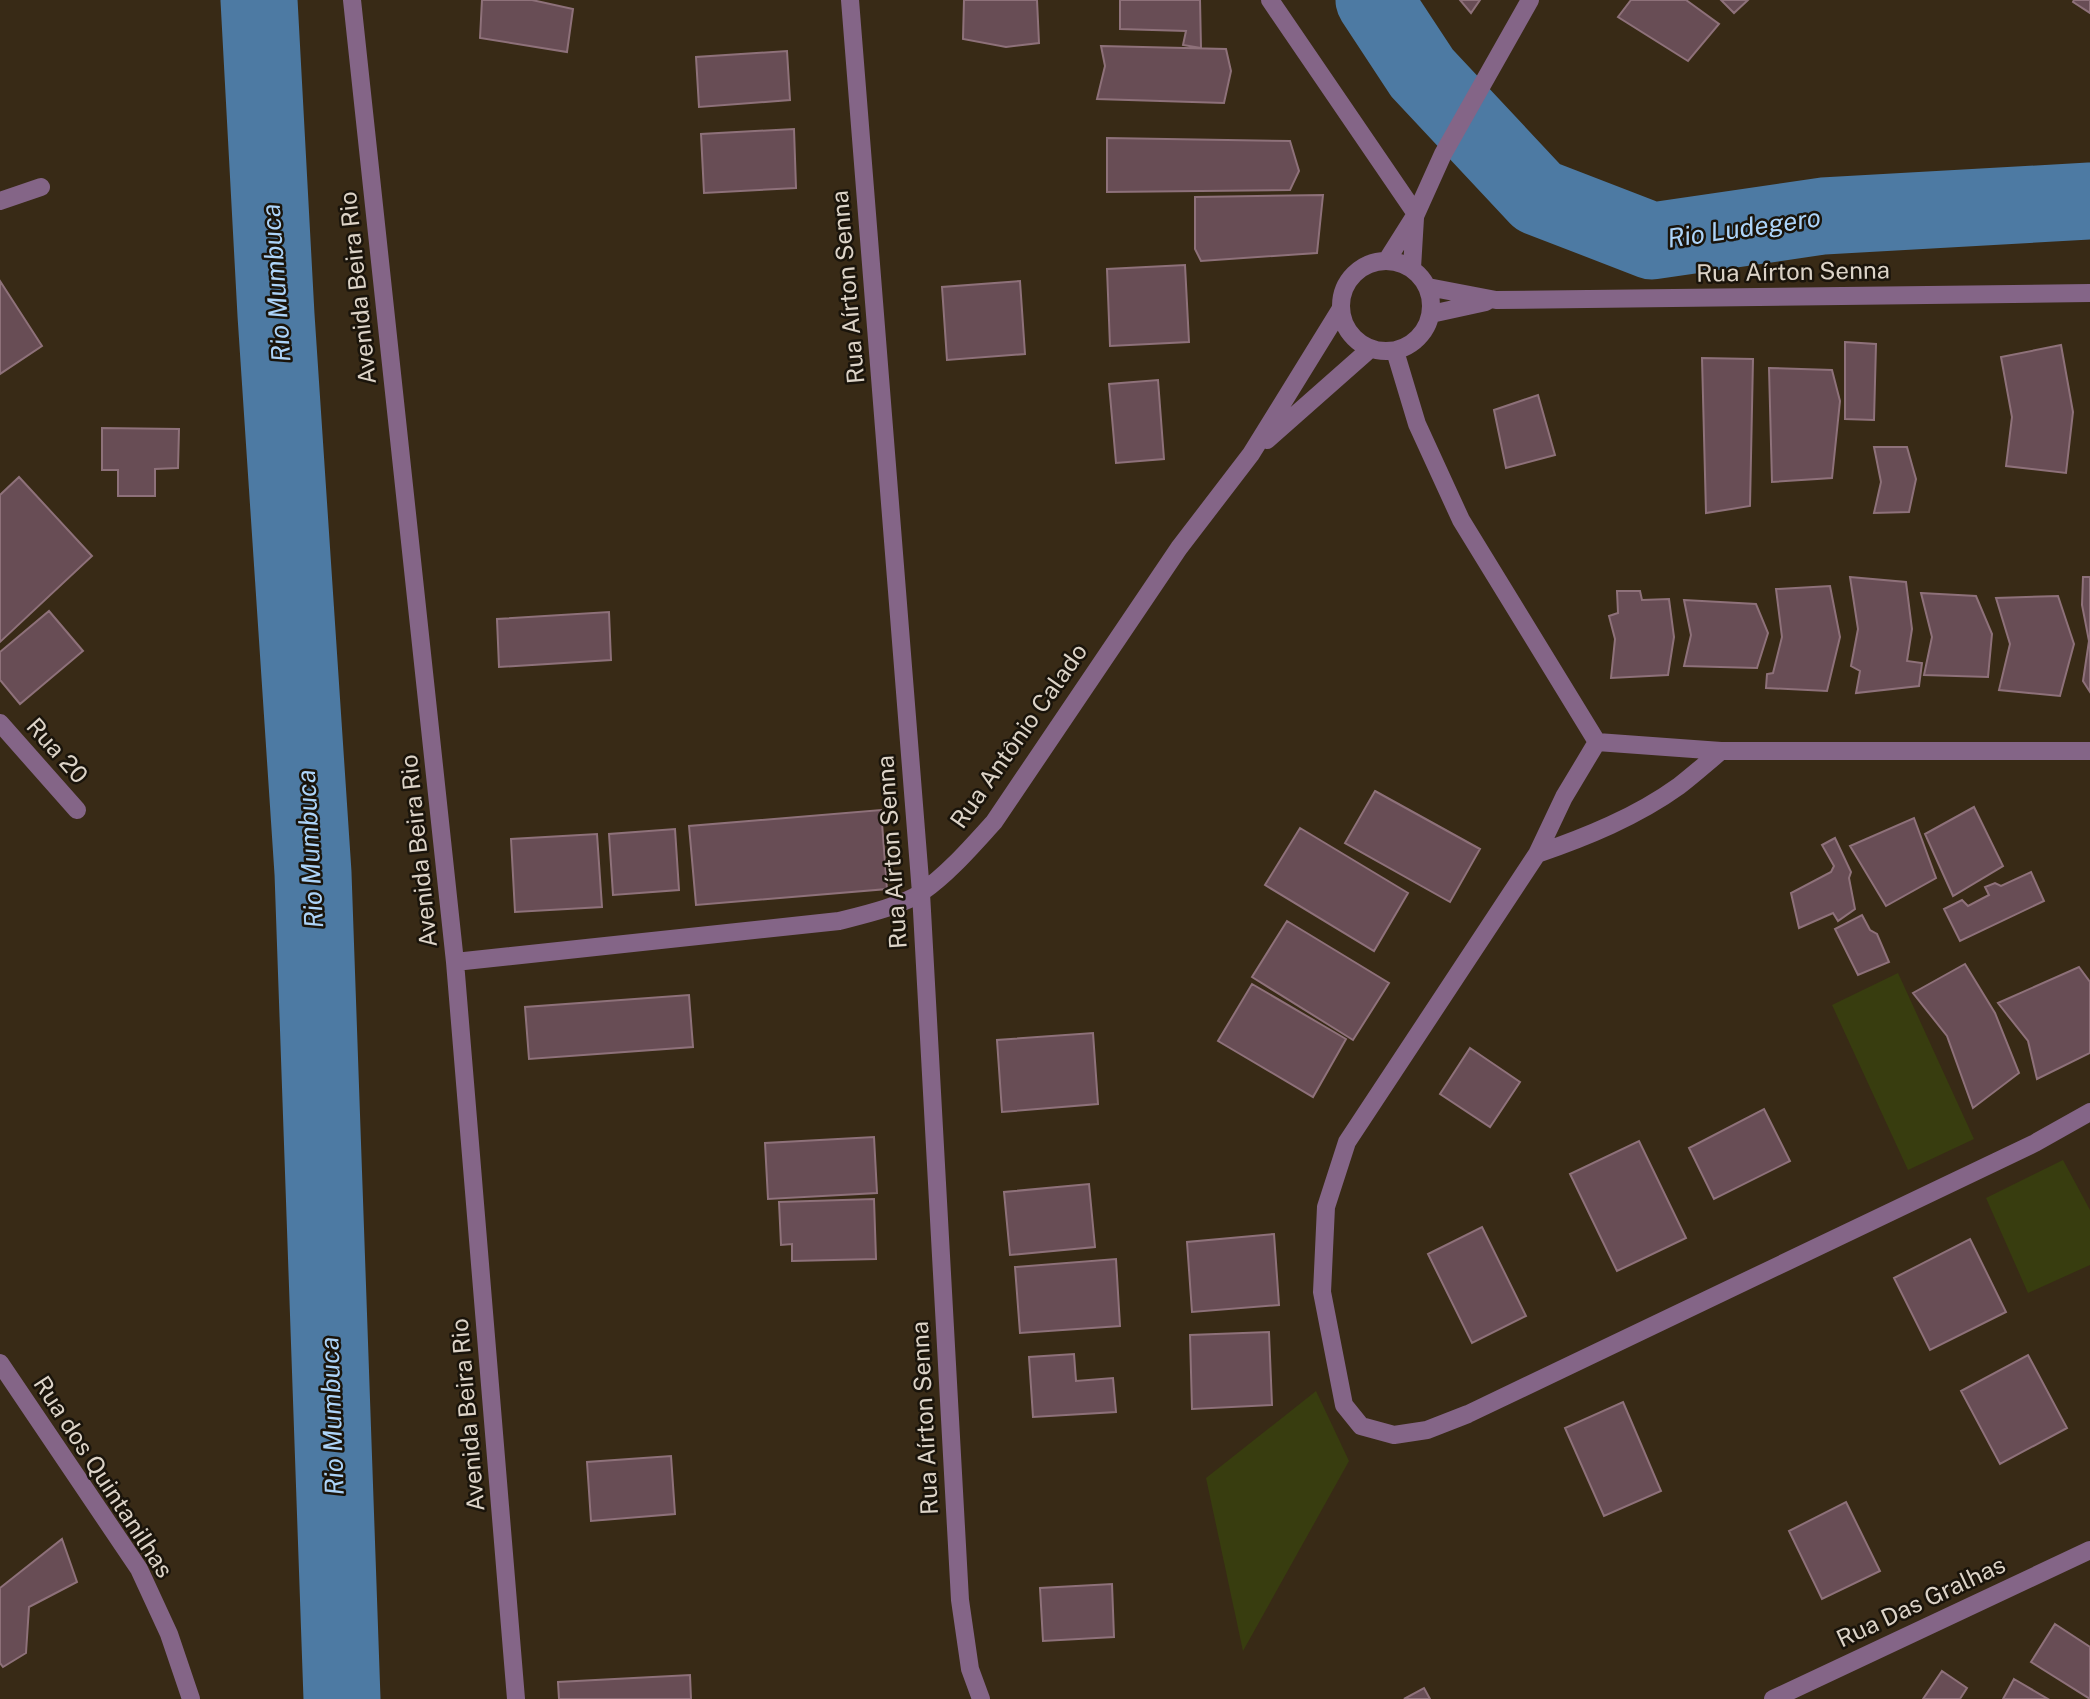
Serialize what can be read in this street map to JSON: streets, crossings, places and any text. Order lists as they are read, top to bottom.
{
  "streets": {
    "street": [
      "Rua Aírton Senna",
      "Avenida Beira Rio",
      "Rua Antônio Calado",
      "Rua 20",
      "Rua dos Quintanilhas",
      "Rua Das Gralhas"
    ]
  },
  "crossings": [
    ["Rua Aírton Senna", "Rua Antônio Calado"],
    ["Avenida Beira Rio", "Rua Antônio Calado"]
  ],
  "water": ["Rio Ludegero", "Rio Mumbuca"]
}
